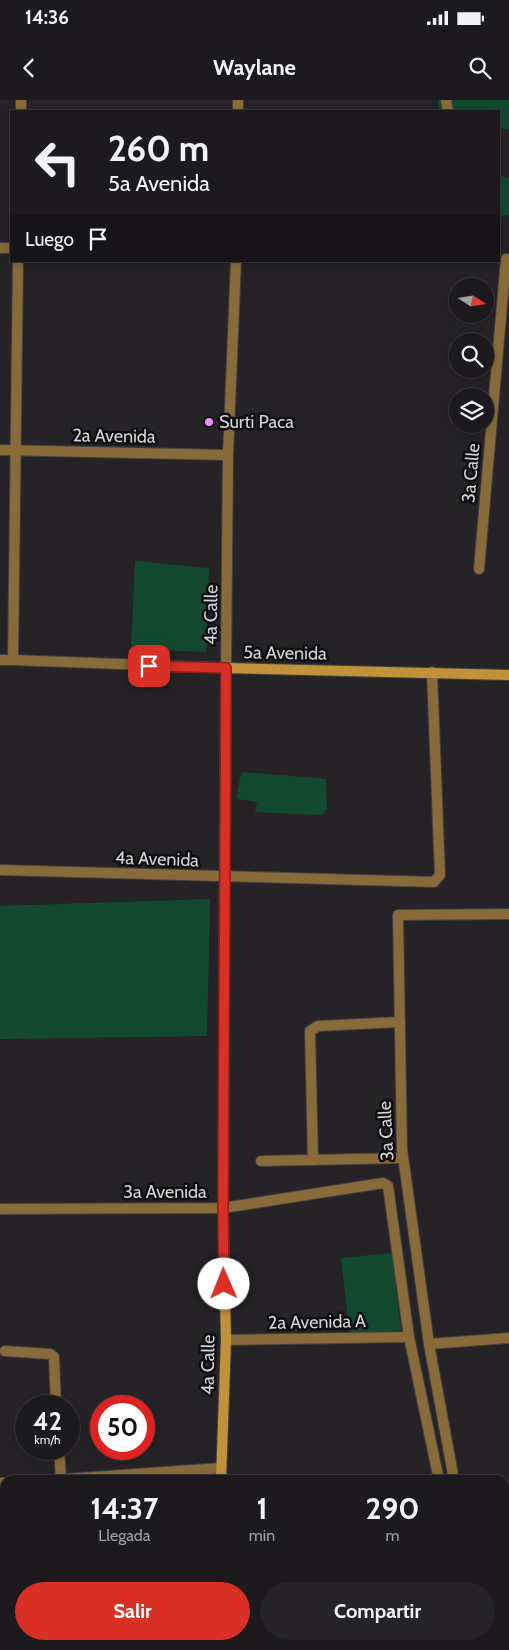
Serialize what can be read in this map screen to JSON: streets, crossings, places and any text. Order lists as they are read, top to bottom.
{
  "streets": {
    "main road": ["4a Calle", "5a Avenida"],
    "street": [
      "2a Avenida",
      "3a Calle",
      "4a Avenida",
      "3a Avenida",
      "2a Avenida A"
    ]
  },
  "crossings": [
    ["2a Avenida", "4a Calle"],
    ["3a Calle", "3a Avenida"],
    ["3a Calle", "2a Avenida A"],
    ["4a Calle", "5a Avenida"],
    ["4a Calle", "4a Avenida"],
    ["4a Calle", "3a Avenida"],
    ["4a Calle", "2a Avenida A"],
    ["5a Avenida", "4a Avenida"]
  ],
  "places": ["Surti Paca"],
  "north": "right",
  "page": {
    "status": "14:36",
    "header": "Waylane",
    "turn": ["260 m", "5a Avenida"],
    "then": "Luego",
    "speed": "42 km/h",
    "limit": "50",
    "eta": [
      "14:37",
      "Llegada",
      "1",
      "min",
      "290",
      "m"
    ],
    "buttons": ["Salir", "Compartir"]
  }
}
